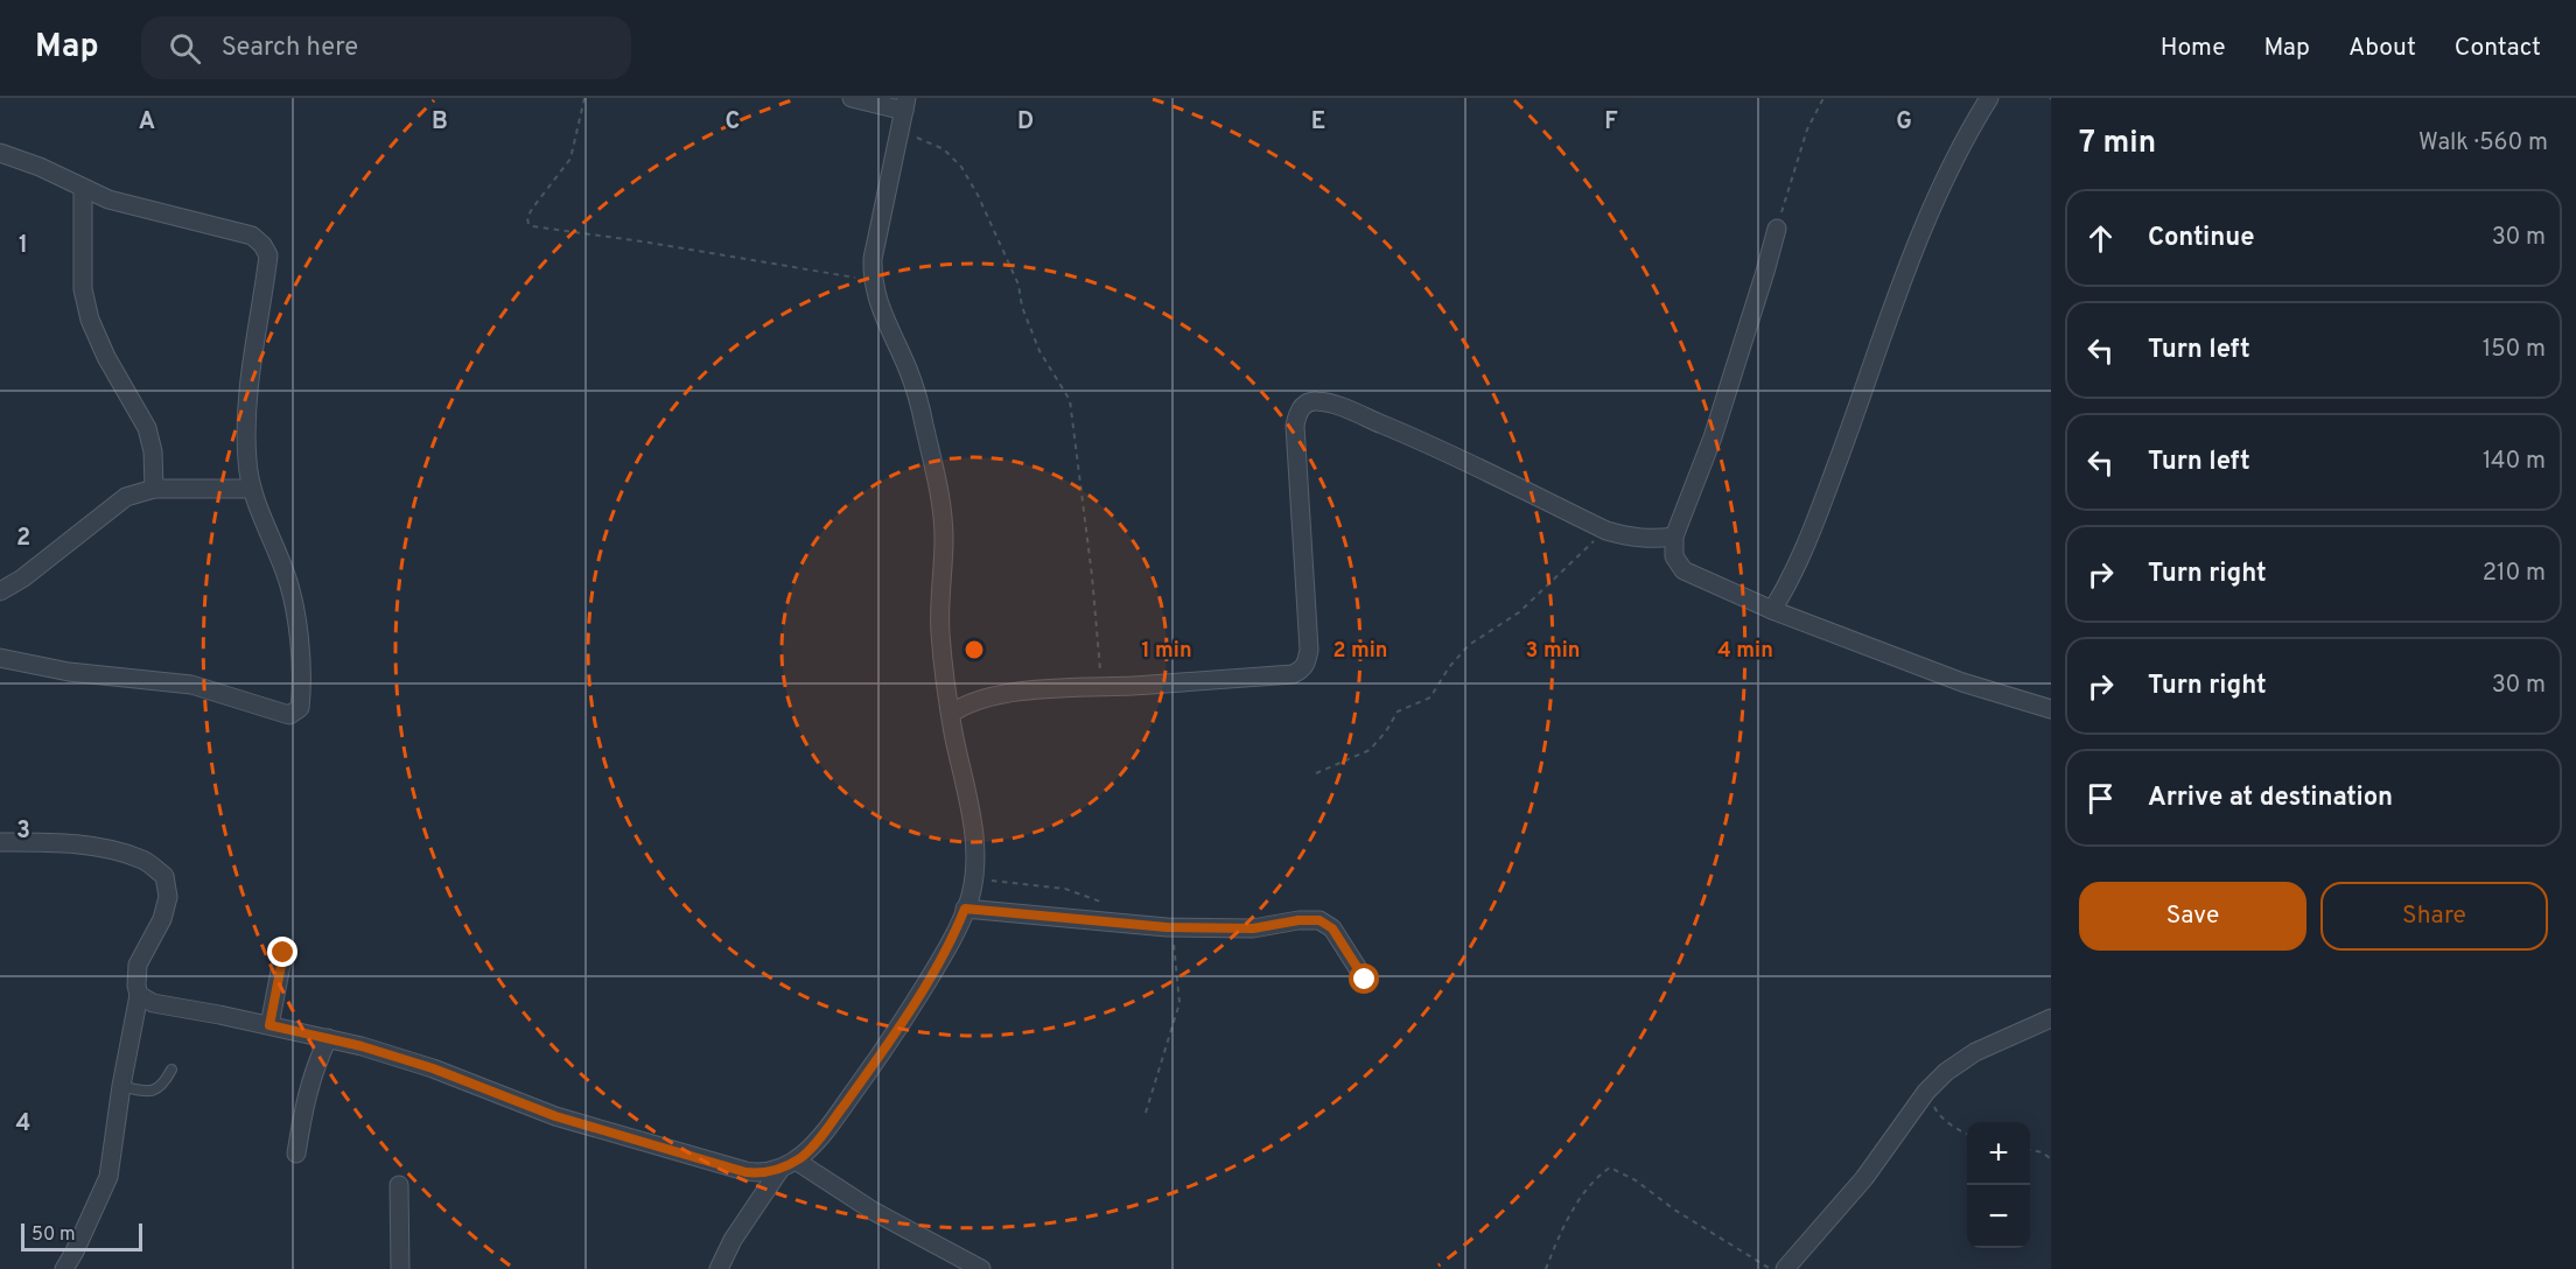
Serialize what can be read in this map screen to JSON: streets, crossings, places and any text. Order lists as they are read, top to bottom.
{
  "scale_bar": "50 m",
  "page": {
    "header": "Map",
    "search": "Search here",
    "nav": [
      "Home",
      "Map",
      "About",
      "Contact"
    ],
    "heading": ["7 min", "Walk · 560 m"],
    "list": [
      ["Continue", "30 m"],
      ["Turn left", "150 m"],
      ["Turn left", "140 m"],
      ["Turn right", "210 m"],
      ["Turn right", "30 m"],
      "Arrive at destination"
    ],
    "buttons": ["Save", "Share"],
    "map_buttons": ["+", "−"],
    "scale": "50 m"
  },
  "grid": {
    "columns": [
      "A",
      "B",
      "C",
      "D",
      "E",
      "F",
      "G"
    ],
    "rows": [
      "1",
      "2",
      "3",
      "4"
    ]
  },
  "rings": [
    "1 min",
    "2 min",
    "3 min",
    "4 min"
  ]
}
